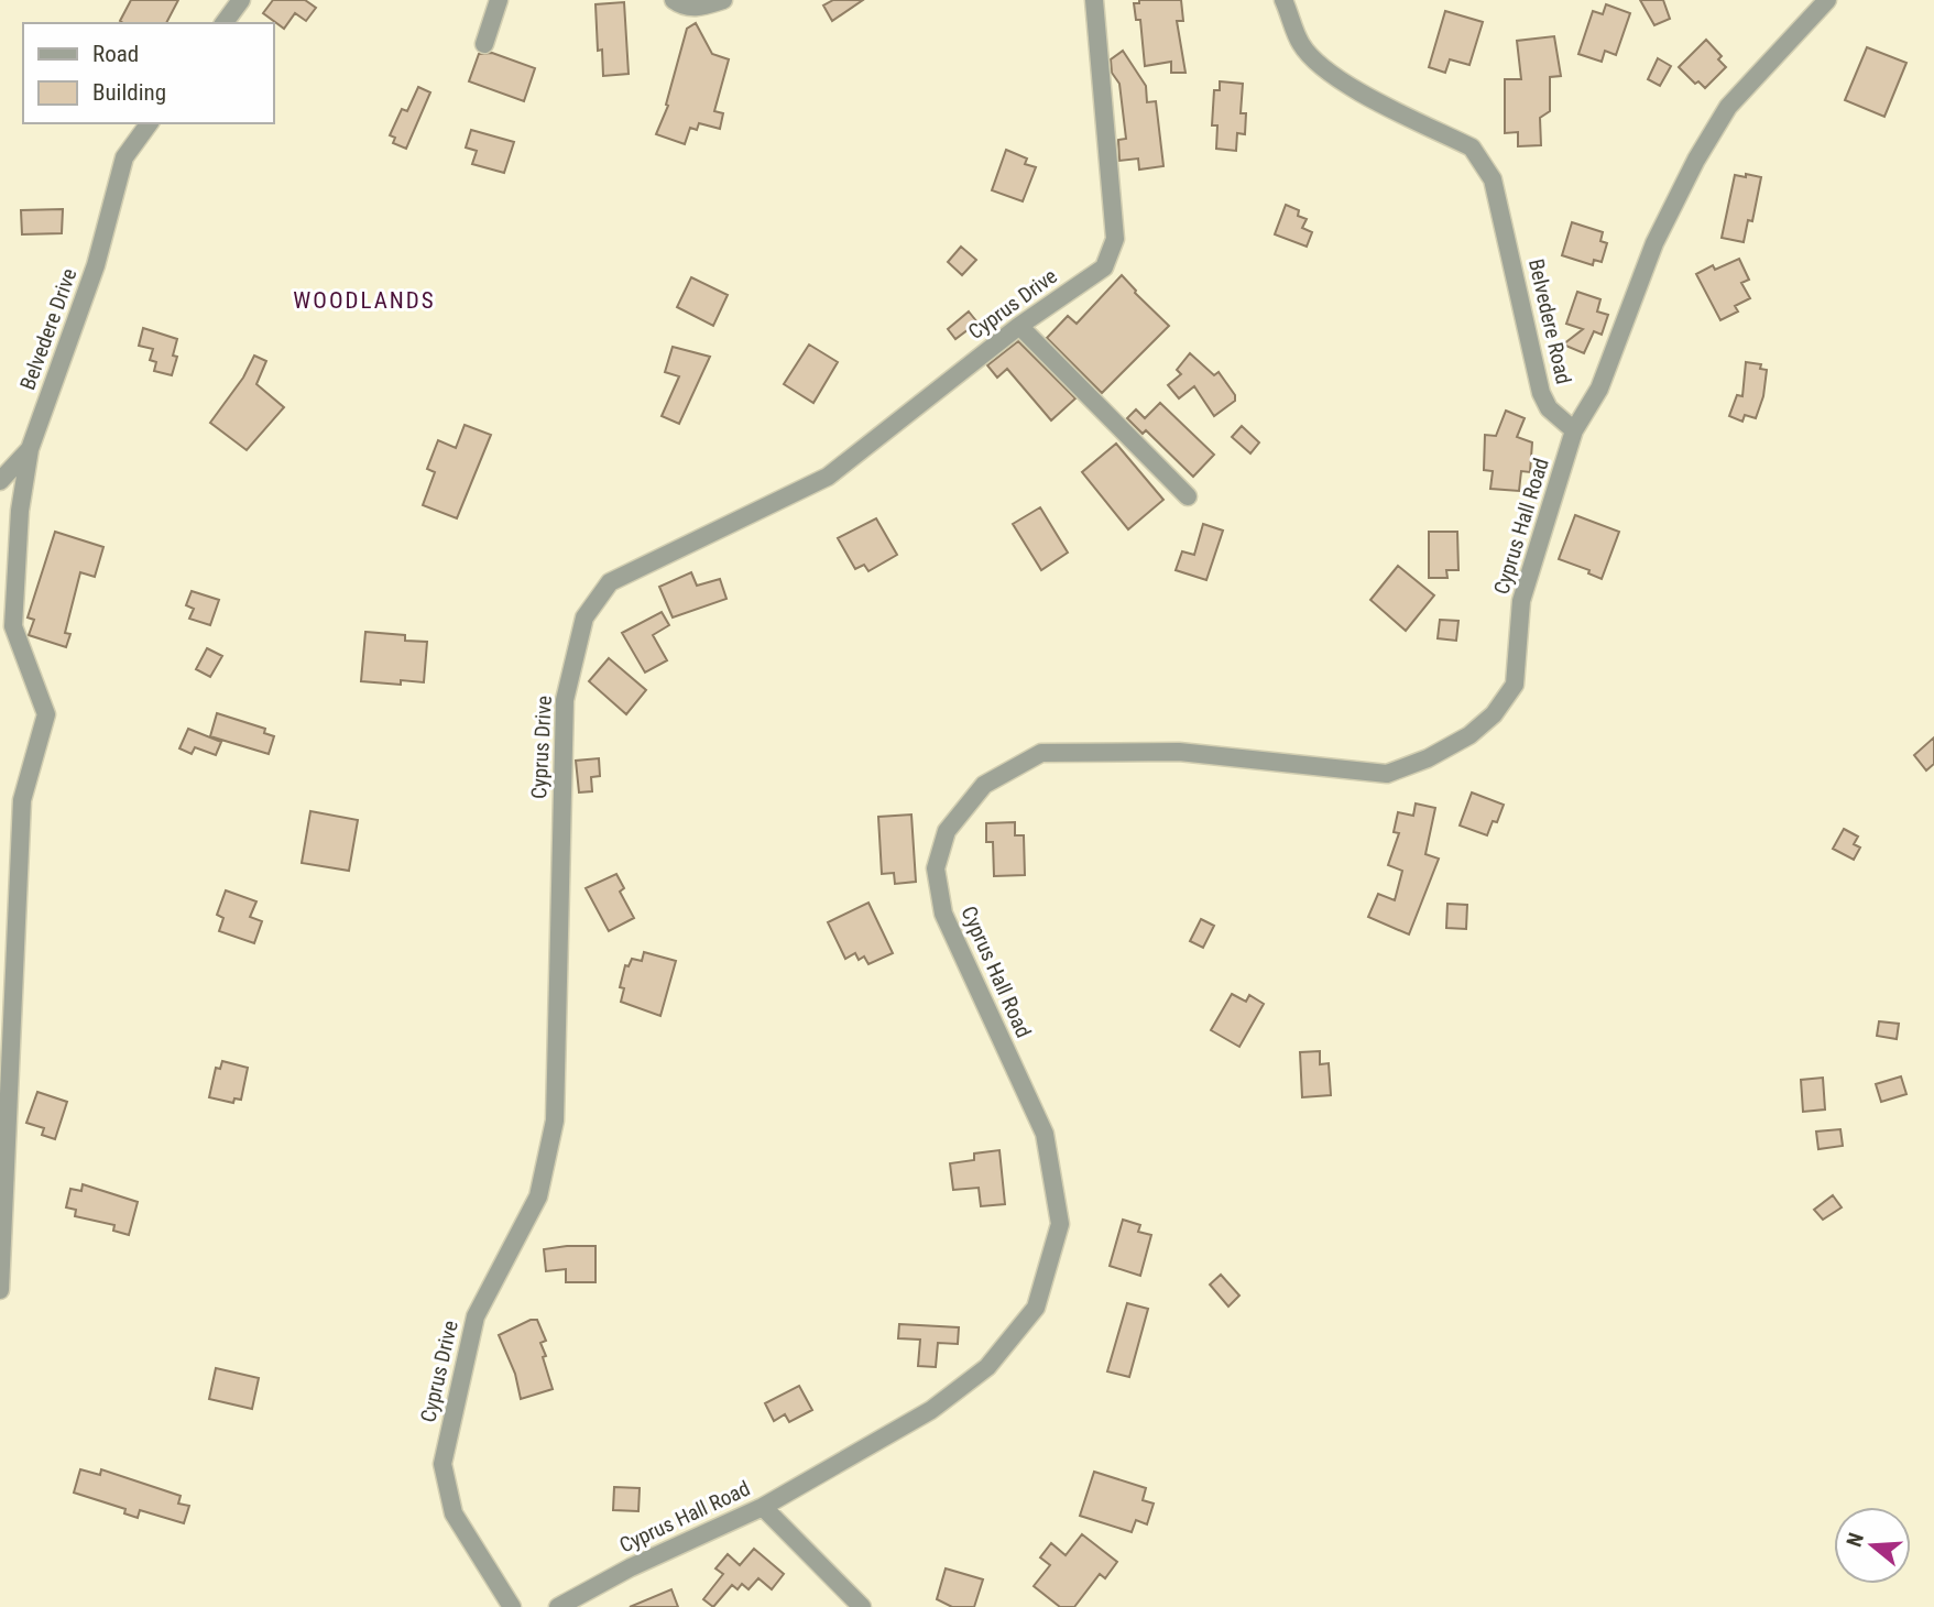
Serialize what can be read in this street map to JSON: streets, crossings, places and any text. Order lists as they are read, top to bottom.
{
  "streets": {
    "street": [
      "Cyprus Drive",
      "Belvedere Road",
      "Belvedere Drive",
      "Cyprus Hall Road"
    ]
  },
  "crossings": [
    ["Belvedere Road", "Cyprus Hall Road"]
  ],
  "districts": ["WOODLANDS"],
  "legend": ["Road", "Building"],
  "north": "left"
}
